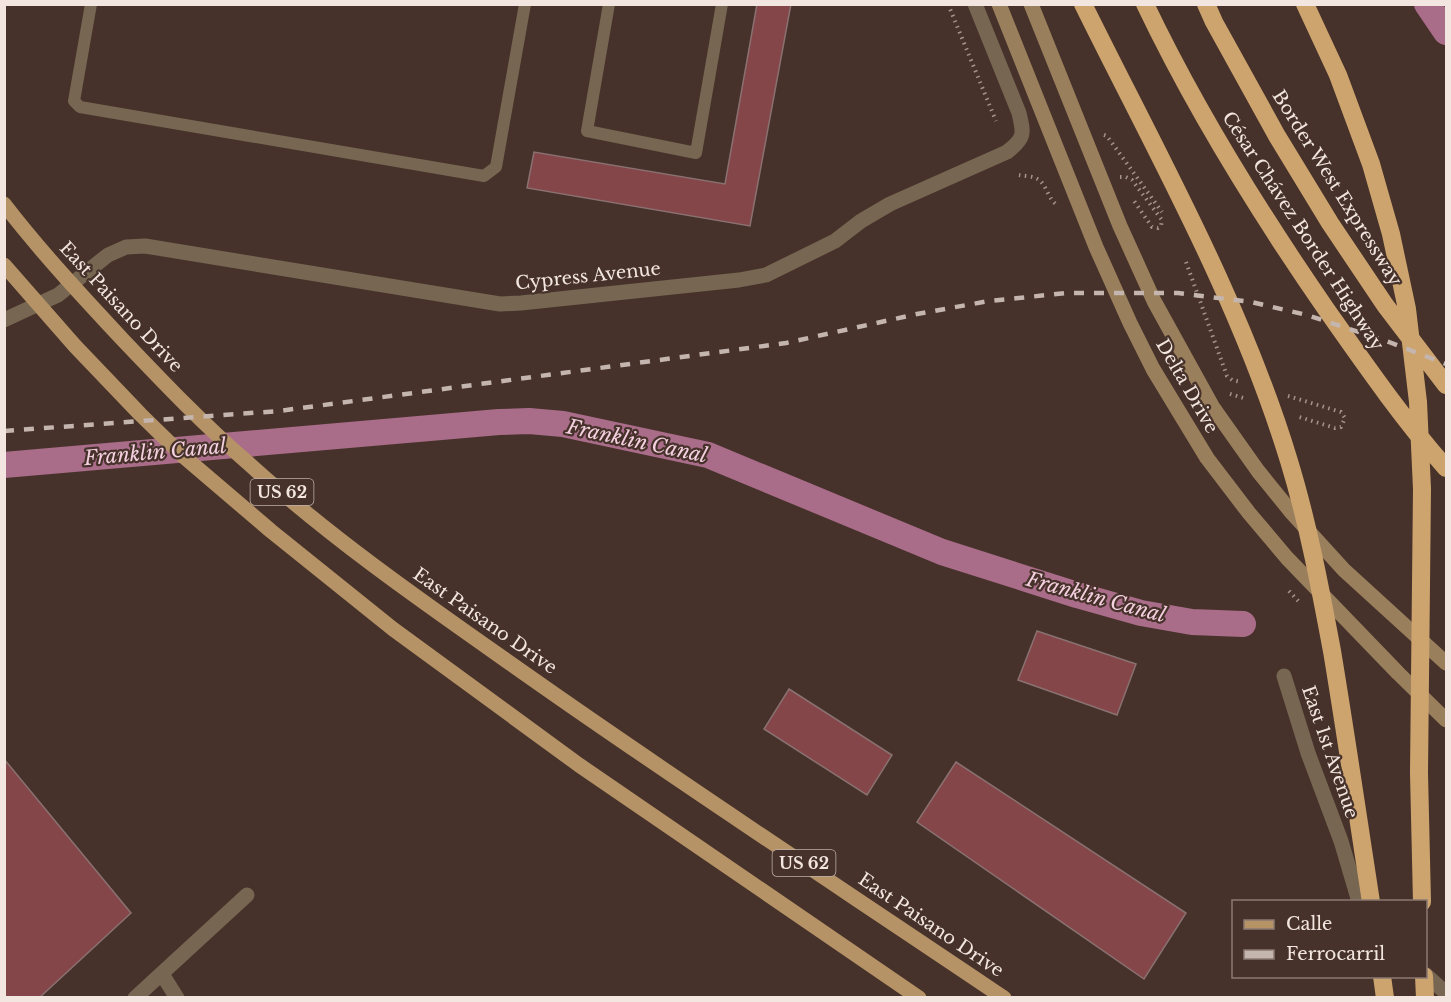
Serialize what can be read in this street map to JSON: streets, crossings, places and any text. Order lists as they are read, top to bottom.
{
  "streets": {
    "highway": ["Border West Expressway", "César Chávez Border Highway"],
    "main road": ["East Paisano Drive", "Delta Drive", "US 62"],
    "street": ["Cypress Avenue", "East 1st Avenue"]
  },
  "water": ["Franklin Canal"],
  "legend": ["Calle", "Ferrocarril"]
}
